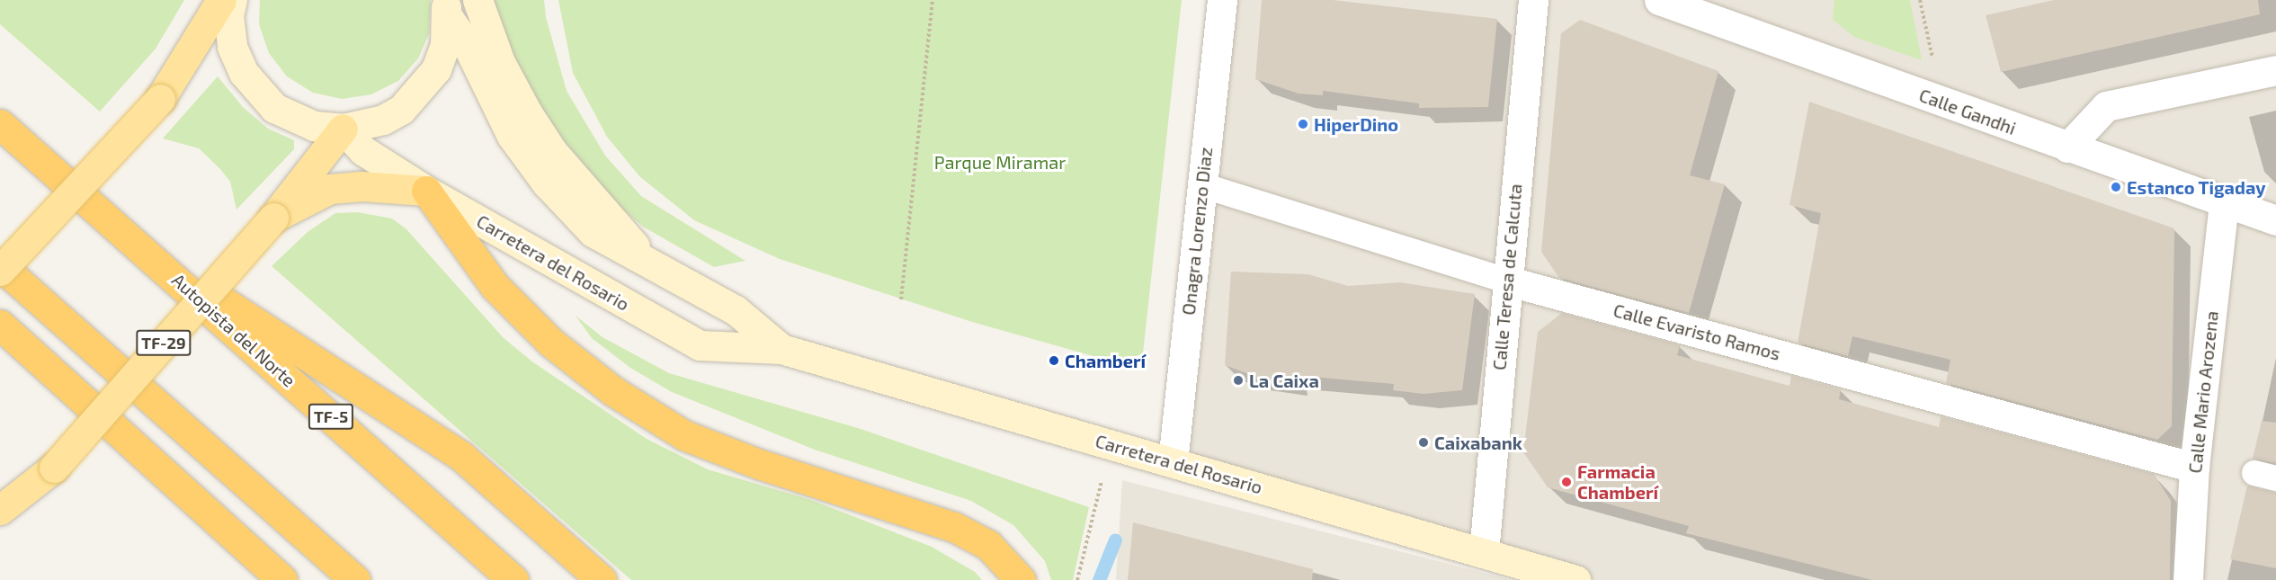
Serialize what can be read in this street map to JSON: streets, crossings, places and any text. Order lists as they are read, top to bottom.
{
  "streets": {
    "highway": ["Autopista del Norte", "TF-5"],
    "main road": ["Carretera del Rosario", "TF-29"],
    "street": [
      "Calle Gandhi",
      "Onagra Lorenzo Diaz",
      "Calle Teresa de Calcuta",
      "Calle Evaristo Ramos",
      "Calle Mario Arozena"
    ]
  },
  "crossings": [
    ["Calle Gandhi", "Calle Mario Arozena"],
    ["Onagra Lorenzo Diaz", "Carretera del Rosario"],
    ["Onagra Lorenzo Diaz", "Calle Evaristo Ramos"],
    ["Carretera del Rosario", "Calle Teresa de Calcuta"],
    ["Carretera del Rosario", "TF-29"],
    ["Calle Teresa de Calcuta", "Calle Evaristo Ramos"],
    ["Calle Evaristo Ramos", "Calle Mario Arozena"]
  ],
  "parks": ["Parque Miramar"],
  "places": [
    "HiperDino",
    "Estanco Tigaday",
    "Chamberí",
    "La Caixa",
    "Caixabank",
    "Farmacia Chamberí"
  ]
}
